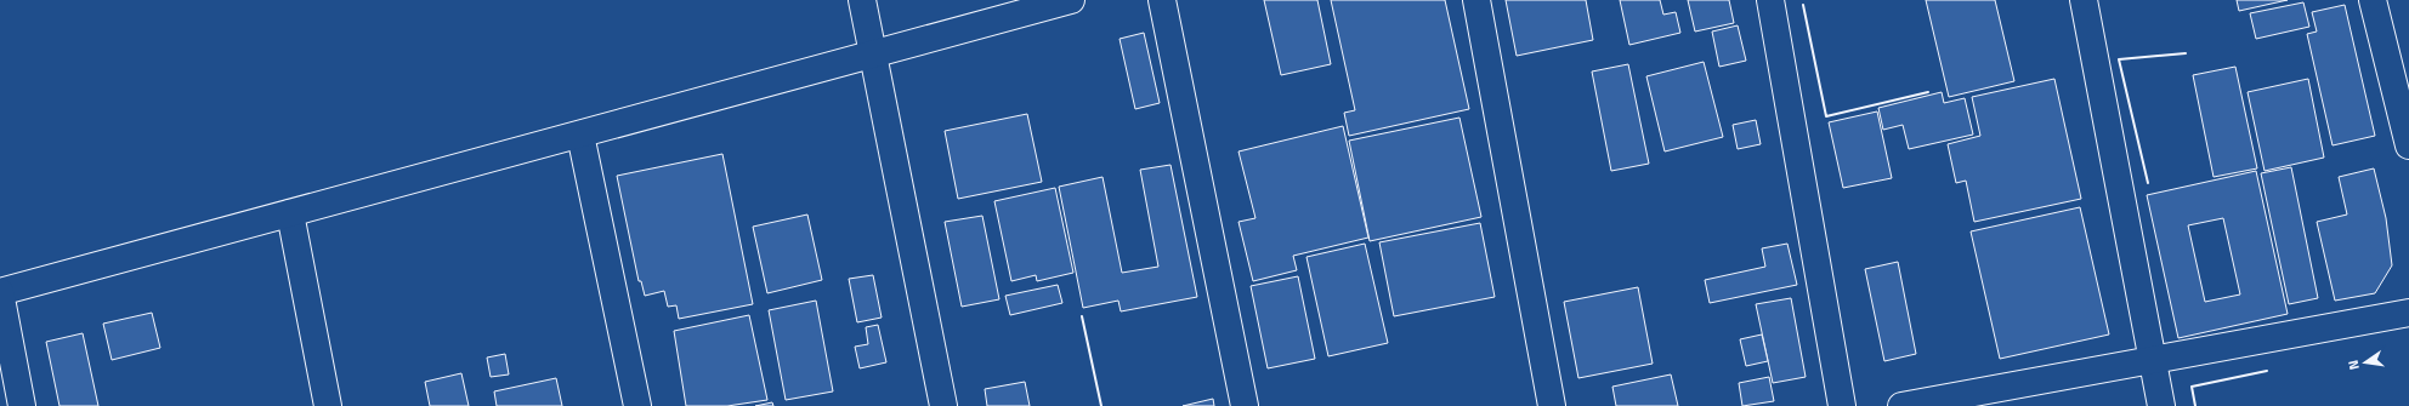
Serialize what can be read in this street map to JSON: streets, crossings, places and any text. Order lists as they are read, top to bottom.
{
  "north": "left"
}
